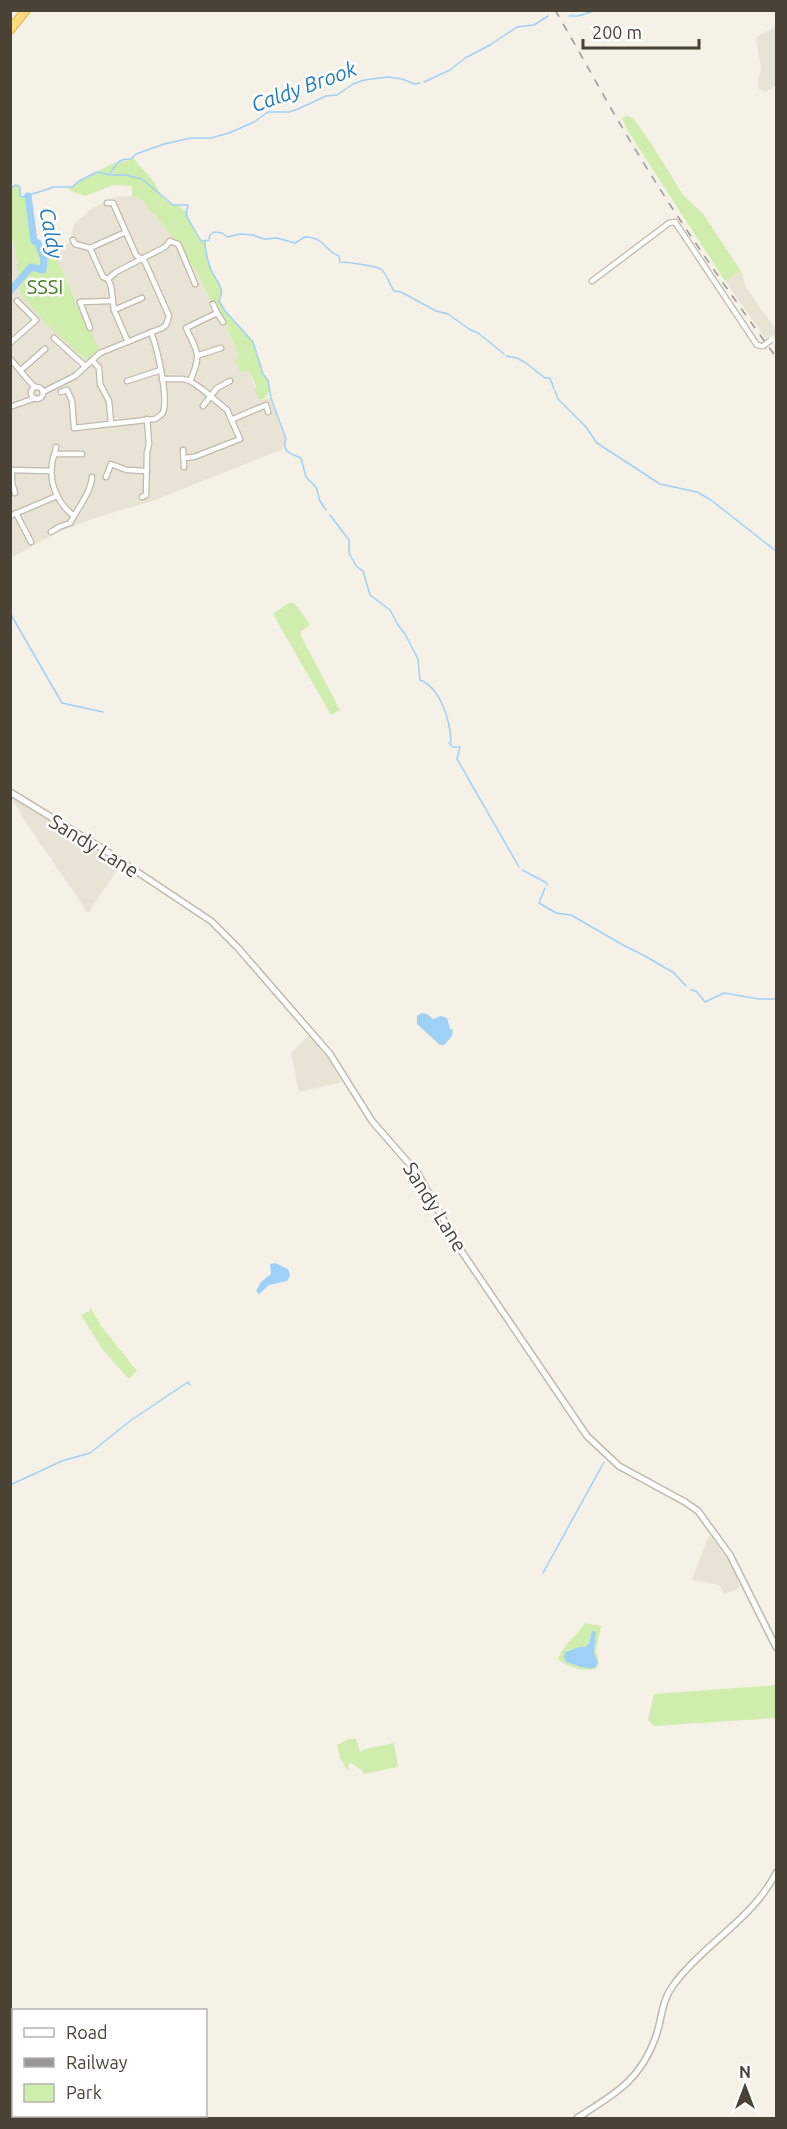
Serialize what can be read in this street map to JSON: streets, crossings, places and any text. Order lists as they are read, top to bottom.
{
  "streets": {
    "street": ["Sandy Lane"]
  },
  "water": ["Caldy Brook", "Caldy"],
  "parks": ["SSSI"],
  "legend": ["Road", "Railway", "Park"],
  "scale_bar": "200 m",
  "north": "top"
}
